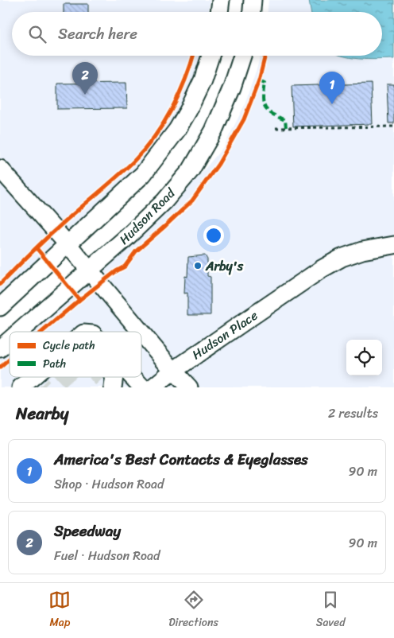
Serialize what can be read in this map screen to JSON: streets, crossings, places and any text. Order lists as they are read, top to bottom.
{
  "streets": {
    "street": ["Hudson Road", "Hudson Place"]
  },
  "places": ["Arby's"],
  "legend": ["Cycle path", "Path"],
  "page": {
    "search": "Search here",
    "pins": ["2", "1"],
    "heading": ["Nearby", "2 results"],
    "list": [
      {
        "mark": "1",
        "name": "America's Best Contacts & Eyeglasses",
        "note": "Shop · Hudson Road",
        "value": "90 m"
      },
      {
        "mark": "2",
        "name": "Speedway",
        "note": "Fuel · Hudson Road",
        "value": "90 m"
      }
    ],
    "nav": ["Map", "Directions", "Saved"]
  }
}
